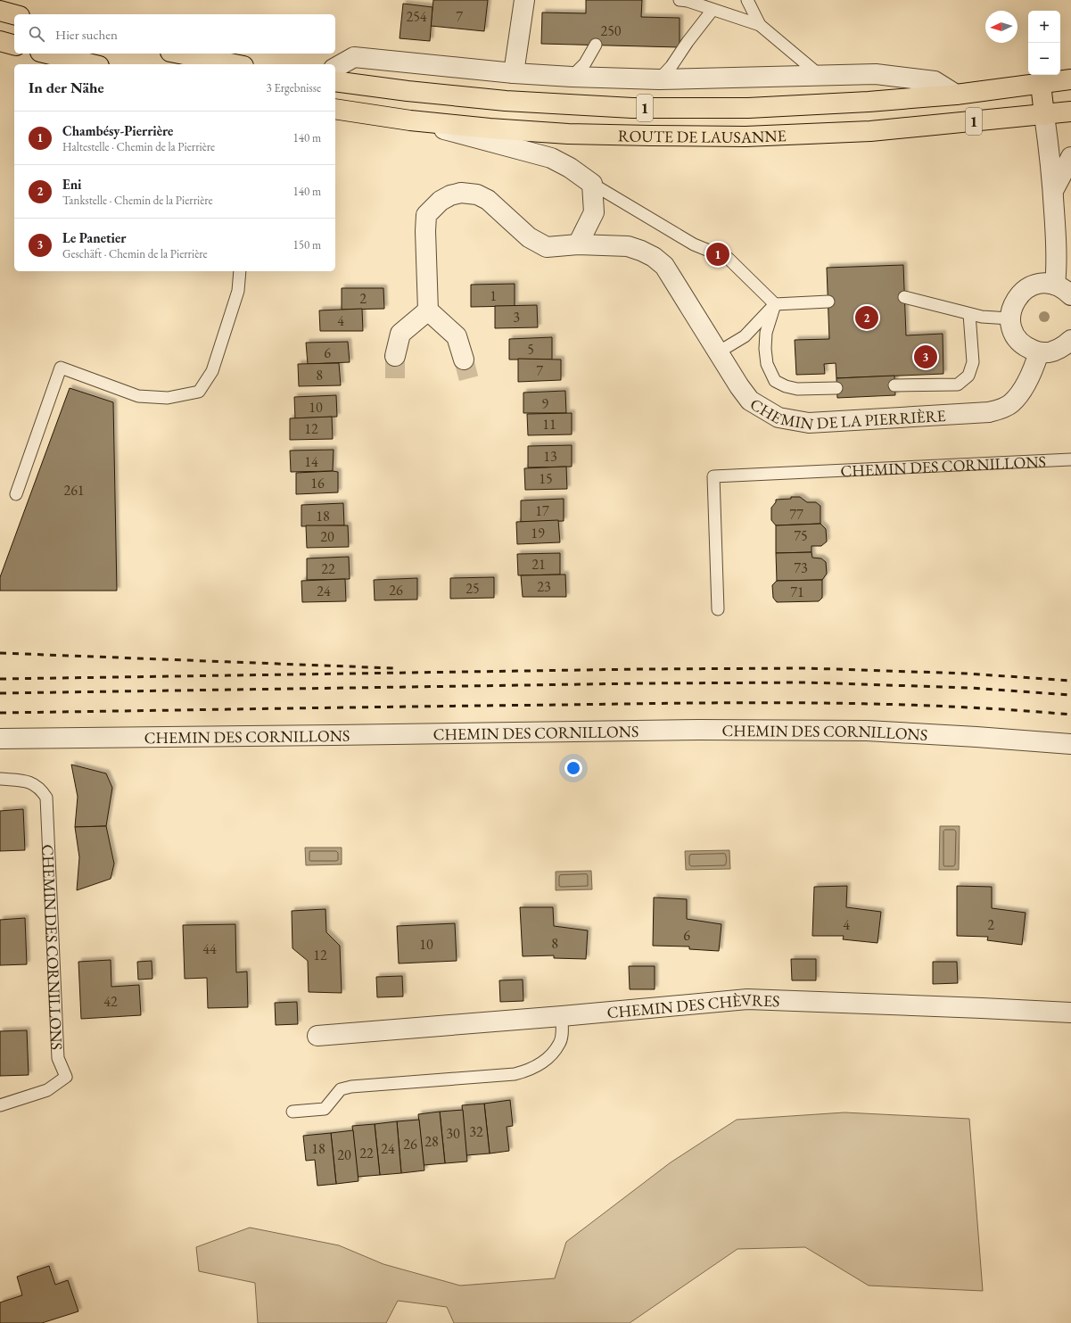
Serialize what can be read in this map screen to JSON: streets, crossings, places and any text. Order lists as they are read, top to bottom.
{
  "streets": {
    "main road": ["1", "ROUTE DE LAUSANNE"],
    "street": ["CHEMIN DE LA PIERRIÈRE", "CHEMIN DES CORNILLONS", "CHEMIN DES CHÈVRES"]
  },
  "house_numbers": [
    "254",
    "7",
    "250",
    "1",
    "2",
    "3",
    "4",
    "5",
    "6",
    "7",
    "8",
    "9",
    "10",
    "11",
    "12",
    "13",
    "14",
    "15",
    "16",
    "261",
    "17",
    "77",
    "18",
    "19",
    "75",
    "20",
    "21",
    "73",
    "22",
    "23",
    "25",
    "26",
    "24",
    "71",
    "4",
    "2",
    "6",
    "8",
    "10",
    "44",
    "12",
    "42",
    "32",
    "30",
    "28",
    "26",
    "18",
    "24",
    "22",
    "20"
  ],
  "north": "left",
  "page": {
    "map_buttons": ["+", "−"],
    "search": "Hier suchen",
    "heading": ["In der Nähe", "3 Ergebnisse"],
    "list": [
      {
        "mark": "1",
        "name": "Chambésy-Pierrière",
        "note": "Haltestelle · Chemin de la Pierrière",
        "value": "140 m"
      },
      {
        "mark": "2",
        "name": "Eni",
        "note": "Tankstelle · Chemin de la Pierrière",
        "value": "140 m"
      },
      {
        "mark": "3",
        "name": "Le Panetier",
        "note": "Geschäft · Chemin de la Pierrière",
        "value": "150 m"
      }
    ],
    "pins": ["1", "2", "3"]
  }
}
